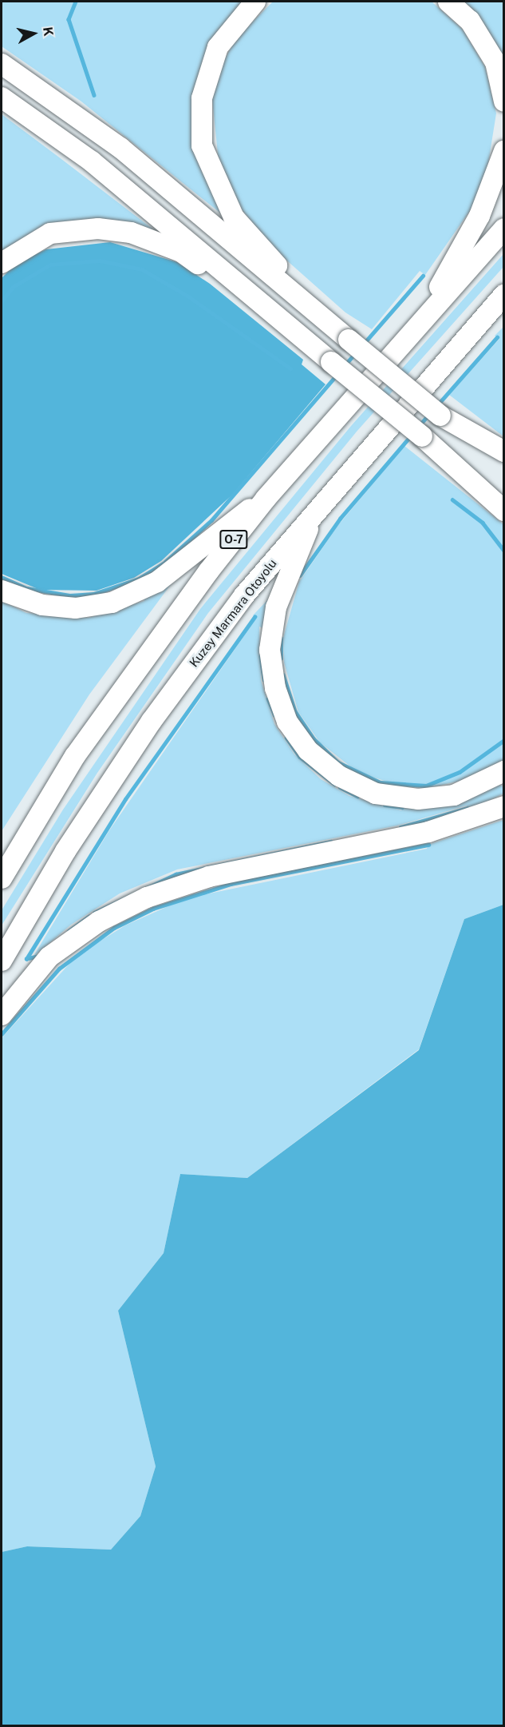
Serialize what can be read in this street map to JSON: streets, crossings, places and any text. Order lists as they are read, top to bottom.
{
  "streets": {
    "highway": ["O-7", "Kuzey Marmara Otoyolu"]
  },
  "north": "right"
}
